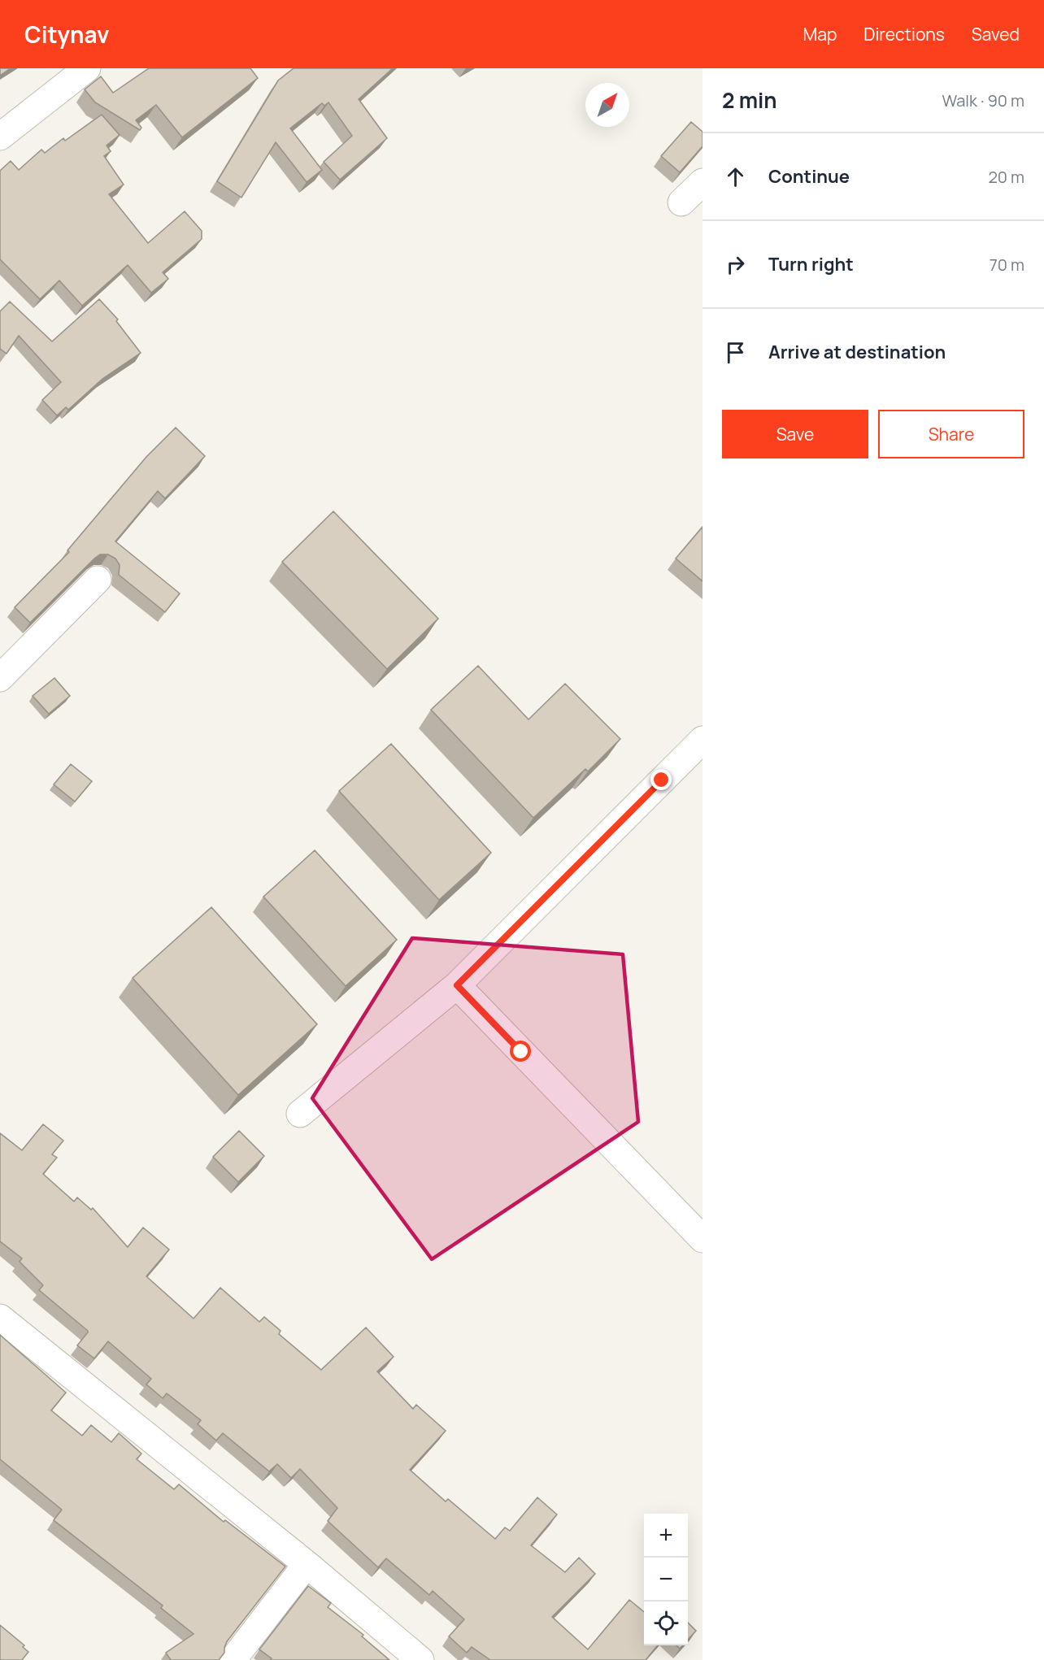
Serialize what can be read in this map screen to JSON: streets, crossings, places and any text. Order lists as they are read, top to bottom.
{
  "north": "top right",
  "page": {
    "header": "Citynav",
    "nav": ["Map", "Directions", "Saved"],
    "heading": ["2 min", "Walk · 90 m"],
    "list": [
      ["Continue", "20 m"],
      ["Turn right", "70 m"],
      "Arrive at destination"
    ],
    "buttons": ["Save", "Share"],
    "map_buttons": ["+", "−"]
  }
}
